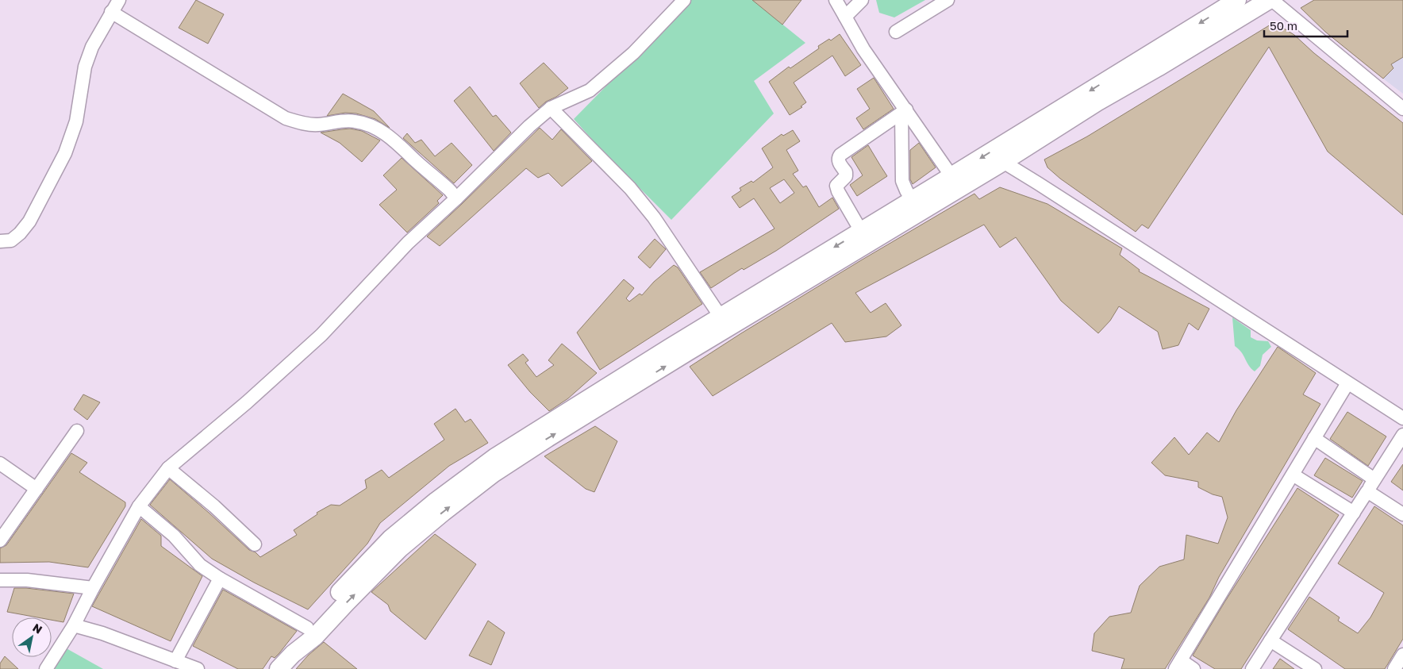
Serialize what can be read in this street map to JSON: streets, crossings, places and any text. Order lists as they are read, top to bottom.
{
  "scale_bar": "50 m",
  "north": "top right"
}
